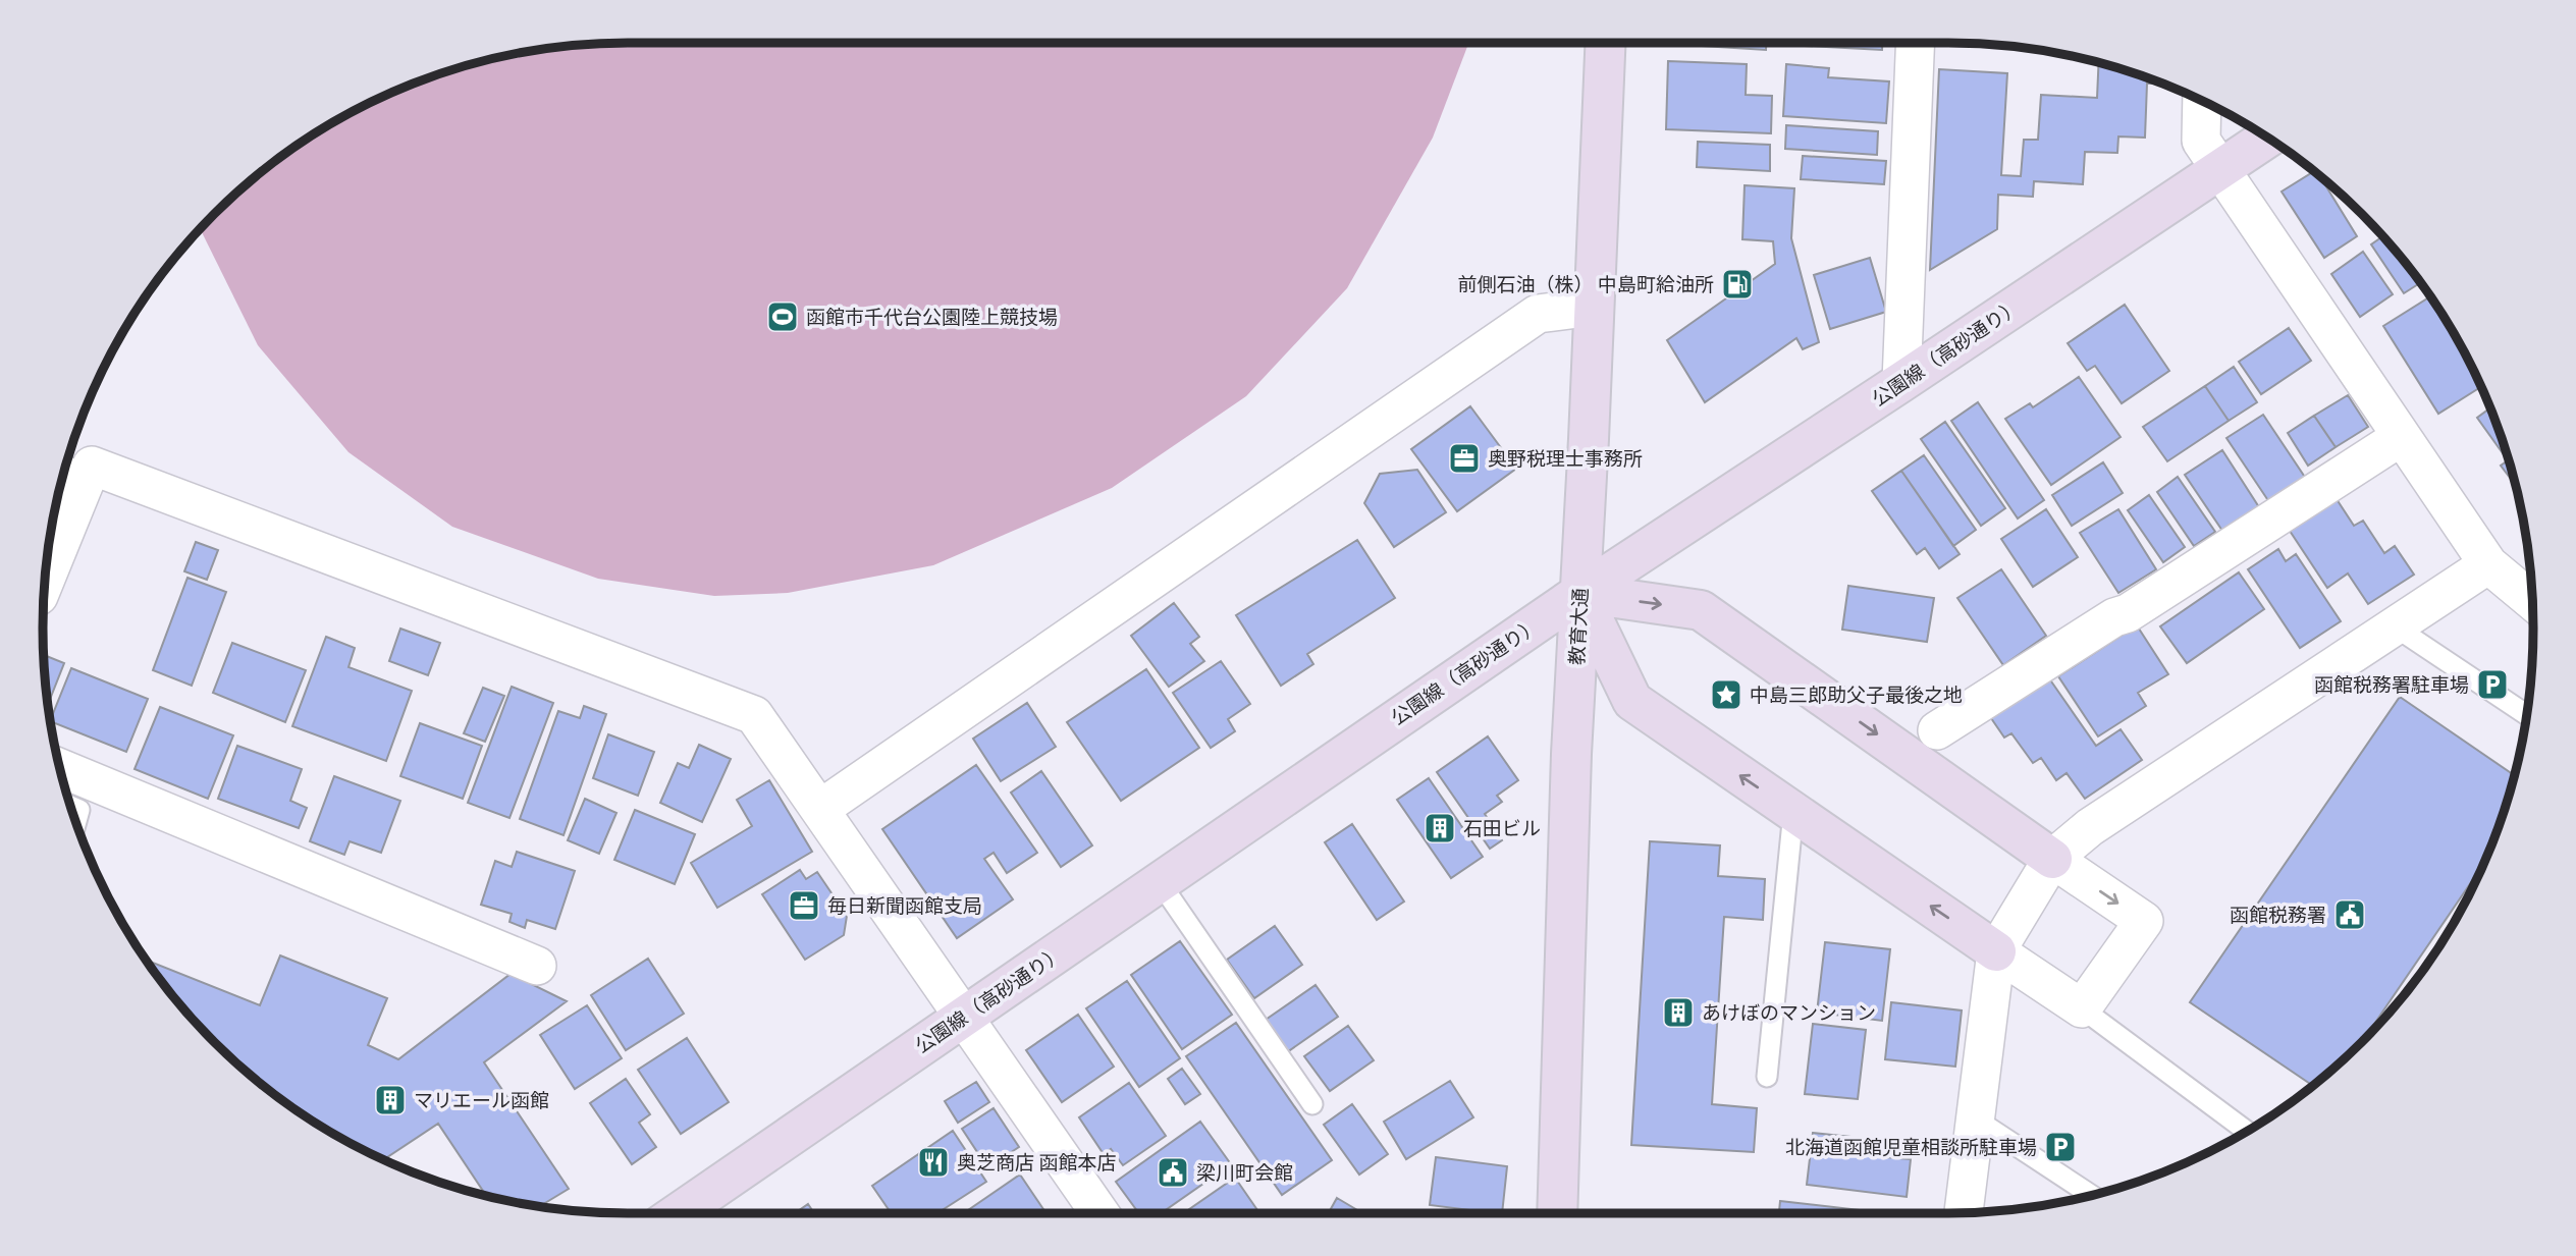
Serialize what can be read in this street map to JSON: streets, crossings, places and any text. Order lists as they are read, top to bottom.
{
  "streets": {
    "street": ["公園線（高砂通り）", "教育大通"]
  },
  "crossings": [
    ["公園線（高砂通り）", "教育大通"]
  ],
  "places": {
    "fuel station": ["前側石油（株） 中島町給油所"],
    "sports": ["函館市千代台公園陸上競技場"],
    "office": ["奥野税理士事務所", "毎日新聞函館支局"],
    "parking": ["函館税務署駐車場", "北海道函館児童相談所駐車場"],
    "place": ["中島三郎助父子最後之地"],
    "building": ["石田ビル", "あけぼのマンション", "マリエール函館"],
    "public building": ["函館税務署", "梁川町会館"],
    "restaurant": ["奥芝商店 函館本店"]
  }
}
